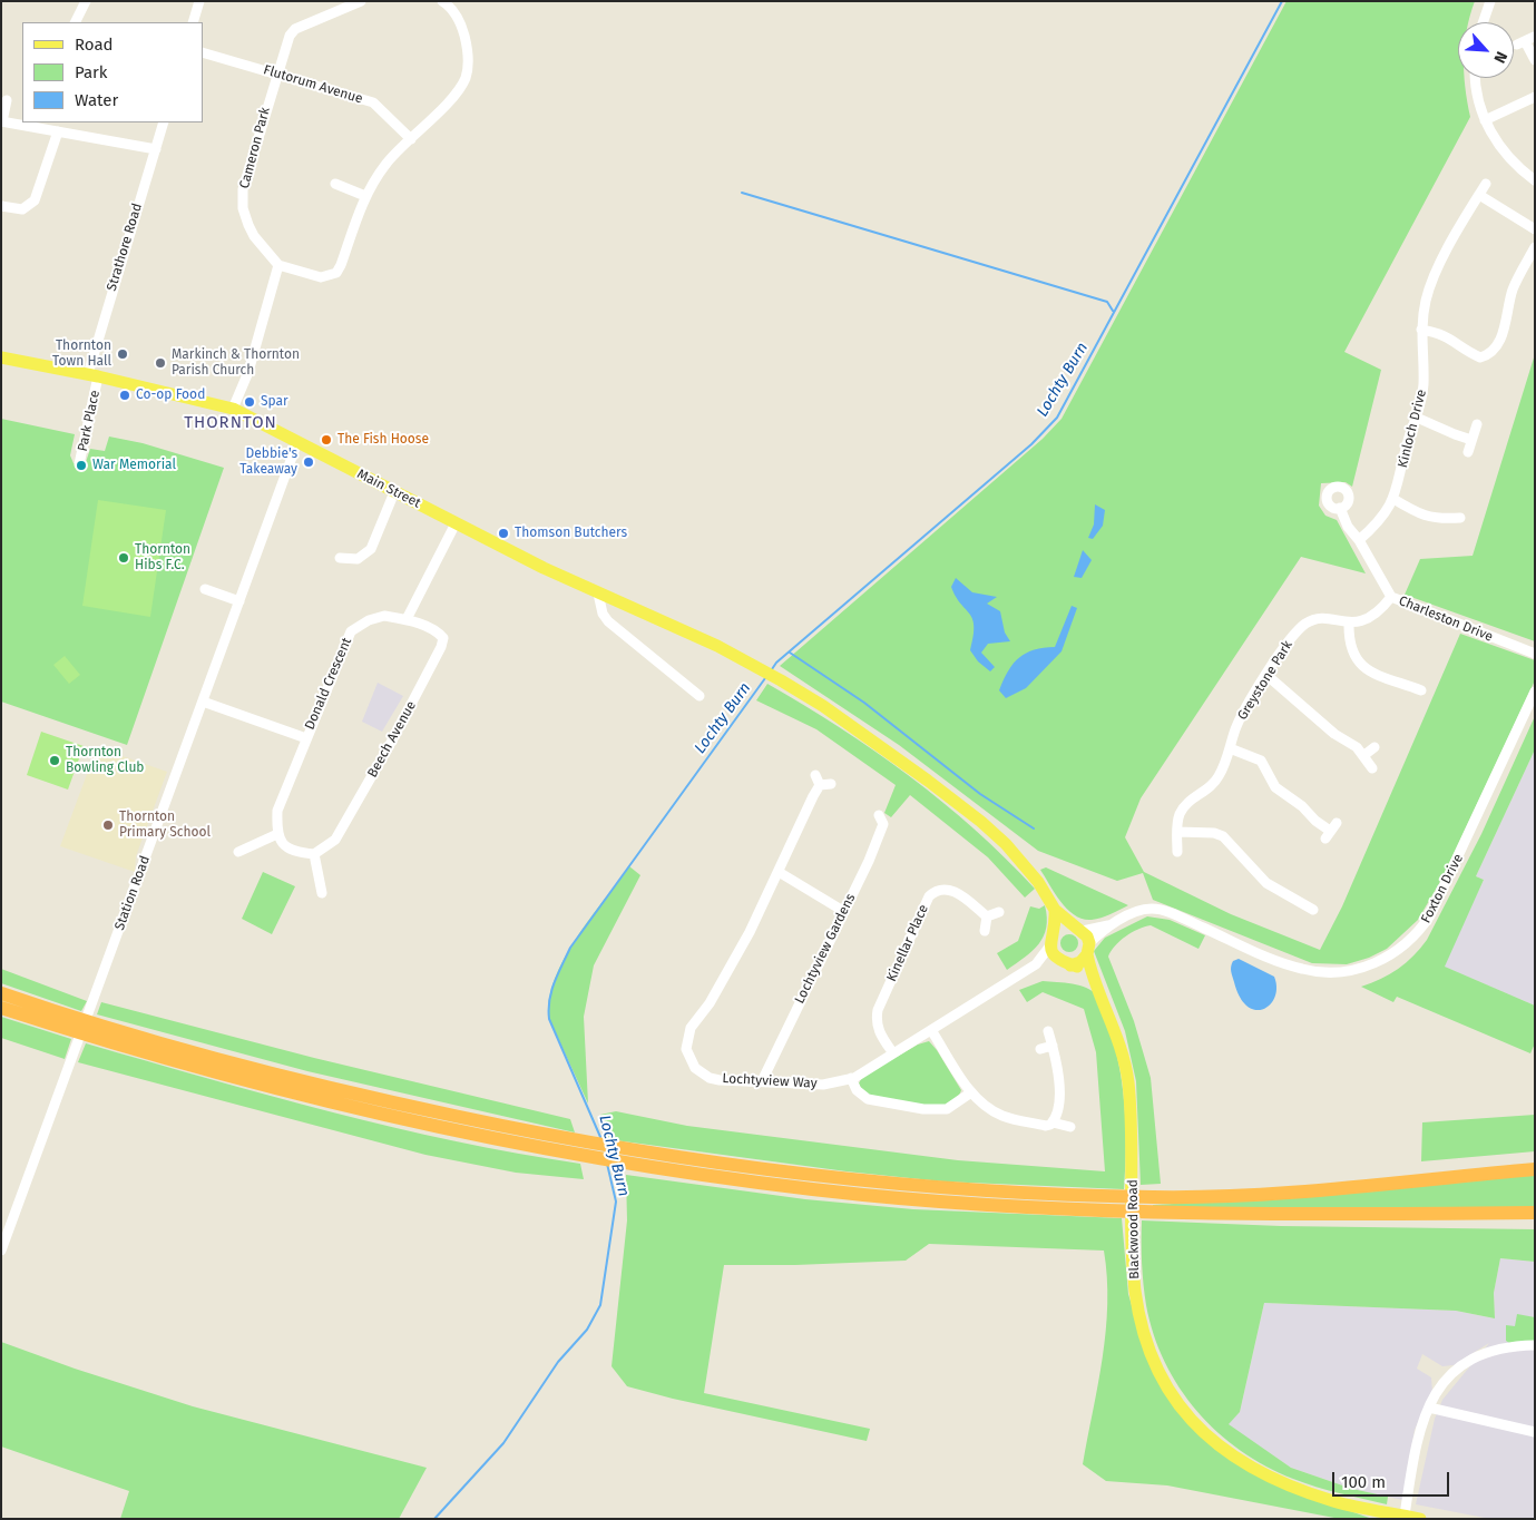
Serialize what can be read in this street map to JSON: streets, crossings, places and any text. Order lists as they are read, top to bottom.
{
  "streets": {
    "main road": ["Main Street", "Blackwood Road"],
    "street": [
      "Flutorum Avenue",
      "Cameron Park",
      "Strathore Road",
      "Park Place",
      "Kinloch Drive",
      "Charleston Drive",
      "Greystone Park",
      "Donald Crescent",
      "Beech Avenue",
      "Foxton Drive",
      "Station Road",
      "Kinellar Place",
      "Lochtyview Gardens",
      "Lochtyview Way"
    ]
  },
  "crossings": [
    ["Flutorum Avenue", "Cameron Park"],
    ["Strathore Road", "Park Place"],
    ["Strathore Road", "Main Street"],
    ["Park Place", "Main Street"],
    ["Kinloch Drive", "Charleston Drive"],
    ["Main Street", "Foxton Drive"],
    ["Main Street", "Station Road"],
    ["Main Street", "Lochtyview Way"],
    ["Main Street", "Blackwood Road"],
    ["Charleston Drive", "Greystone Park"],
    ["Donald Crescent", "Beech Avenue"],
    ["Foxton Drive", "Lochtyview Way"],
    ["Foxton Drive", "Blackwood Road"],
    ["Kinellar Place", "Lochtyview Way"],
    ["Lochtyview Gardens", "Lochtyview Way"],
    ["Lochtyview Way", "Blackwood Road"]
  ],
  "districts": ["THORNTON"],
  "water": ["Lochty Burn"],
  "places": [
    "Thornton Town Hall",
    "Markinch & Thornton Parish Church",
    "Co-op Food",
    "Spar",
    "The Fish Hoose",
    "Debbie's Takeaway",
    "War Memorial",
    "Thomson Butchers",
    "Thornton Hibs F.C.",
    "Thornton Bowling Club",
    "Thornton Primary School"
  ],
  "legend": ["Road", "Park", "Water"],
  "scale_bar": "100 m",
  "north": "bottom right"
}
